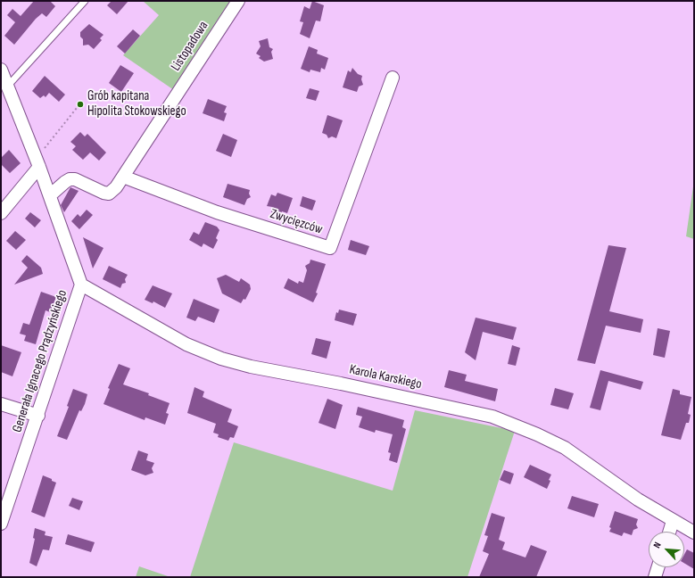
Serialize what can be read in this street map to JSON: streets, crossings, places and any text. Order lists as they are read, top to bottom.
{
  "streets": {
    "street": [
      "Listopadowa",
      "Zwycięzców",
      "Generała Ignacego Prądzyńskiego",
      "Karola Karskiego"
    ]
  },
  "crossings": [
    ["Listopadowa", "Zwycięzców"],
    ["Listopadowa", "Generała Ignacego Prądzyńskiego"],
    ["Generała Ignacego Prądzyńskiego", "Karola Karskiego"]
  ],
  "places": ["Grób kapitana Hipolita Stokowskiego"],
  "north": "top left"
}
